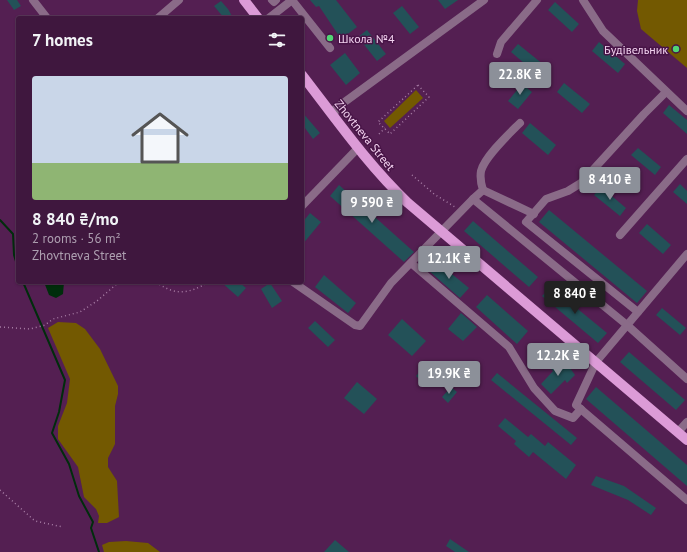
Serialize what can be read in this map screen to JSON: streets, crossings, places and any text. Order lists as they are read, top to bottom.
{
  "streets": {
    "main road": ["Zhovtneva Street"]
  },
  "places": ["Школа №4", "Будівельник"],
  "page": {
    "heading": "7 homes",
    "price": [
      "22.8K ₴",
      "8 410 ₴",
      "9 590 ₴",
      "12.1K ₴",
      "8 840 ₴",
      "12.2K ₴",
      "19.9K ₴"
    ],
    "list": [
      {
        "name": "8 840 ₴/mo",
        "note": "2 rooms · 56 m² · Zhovtneva Street"
      }
    ]
  }
}
